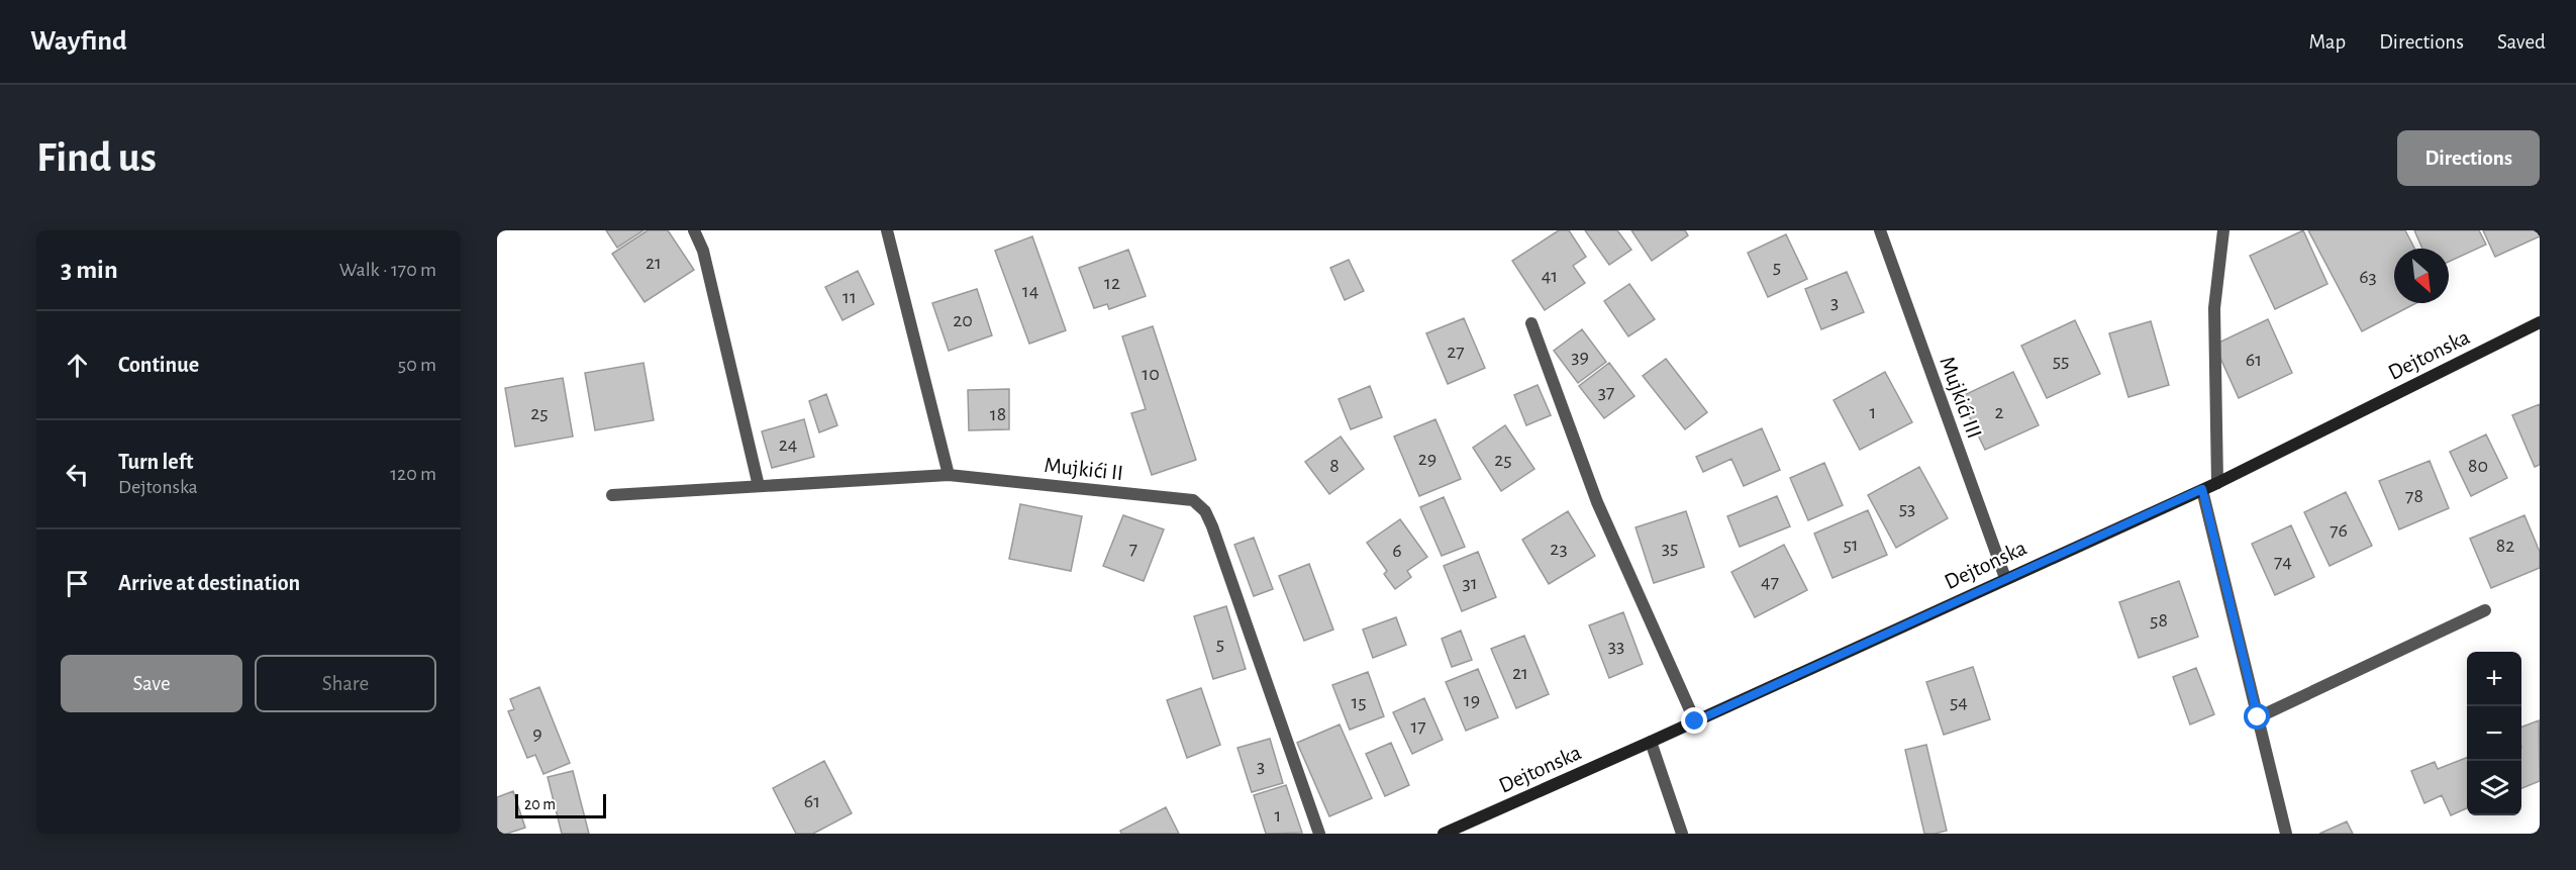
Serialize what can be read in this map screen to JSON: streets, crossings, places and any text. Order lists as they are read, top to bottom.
{
  "streets": {
    "main road": ["Dejtonska"],
    "street": ["Mujkići III", "Mujkići II"]
  },
  "crossings": [
    ["Dejtonska", "Mujkići III"]
  ],
  "house_numbers": [
    "21",
    "5",
    "41",
    "63",
    "12",
    "14",
    "11",
    "3",
    "20",
    "27",
    "39",
    "61",
    "55",
    "10",
    "37",
    "1",
    "2",
    "25",
    "18",
    "24",
    "29",
    "25",
    "8",
    "80",
    "78",
    "53",
    "76",
    "51",
    "82",
    "35",
    "7",
    "23",
    "6",
    "74",
    "47",
    "31",
    "58",
    "5",
    "33",
    "21",
    "19",
    "15",
    "54",
    "17",
    "9",
    "3",
    "61",
    "1"
  ],
  "scale_bar": "20 m",
  "north": "bottom right",
  "page": {
    "header": "Wayfind",
    "nav": ["Map", "Directions", "Saved"],
    "buttons": [
      "Directions",
      ["Save", "Share"]
    ],
    "title": "Find us",
    "heading": ["3 min", "Walk · 170 m"],
    "list": [
      ["Continue", "50 m"],
      ["Turn left", "Dejtonska", "120 m"],
      "Arrive at destination"
    ],
    "map_buttons": ["+", "−"],
    "scale": "20 m"
  }
}
